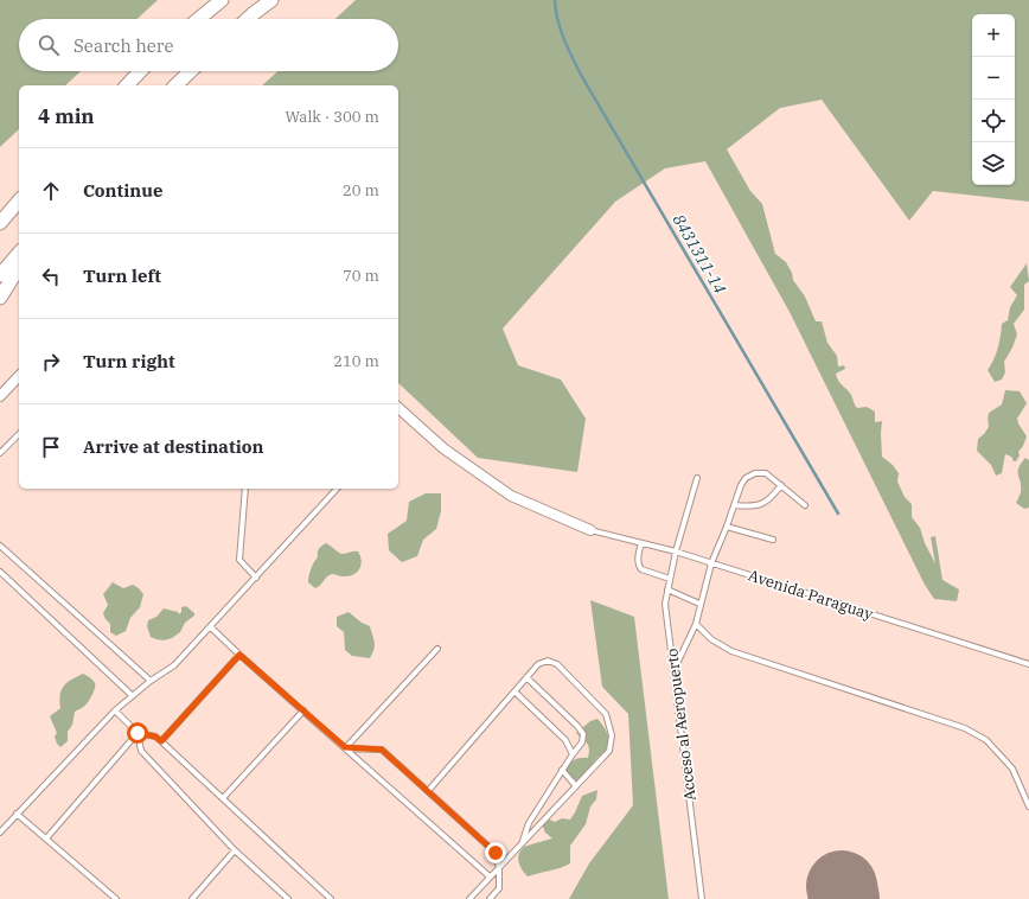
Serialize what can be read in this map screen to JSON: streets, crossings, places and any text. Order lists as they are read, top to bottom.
{
  "streets": {
    "lane": ["Avenida Paraguay", "Acceso al Aeropuerto"]
  },
  "crossings": [
    ["Avenida Paraguay", "Acceso al Aeropuerto"]
  ],
  "water": ["8431311-14"],
  "page": {
    "map_buttons": ["+", "−"],
    "search": "Search here",
    "heading": ["4 min", "Walk · 300 m"],
    "list": [
      ["Continue", "20 m"],
      ["Turn left", "70 m"],
      ["Turn right", "210 m"],
      "Arrive at destination"
    ]
  }
}
